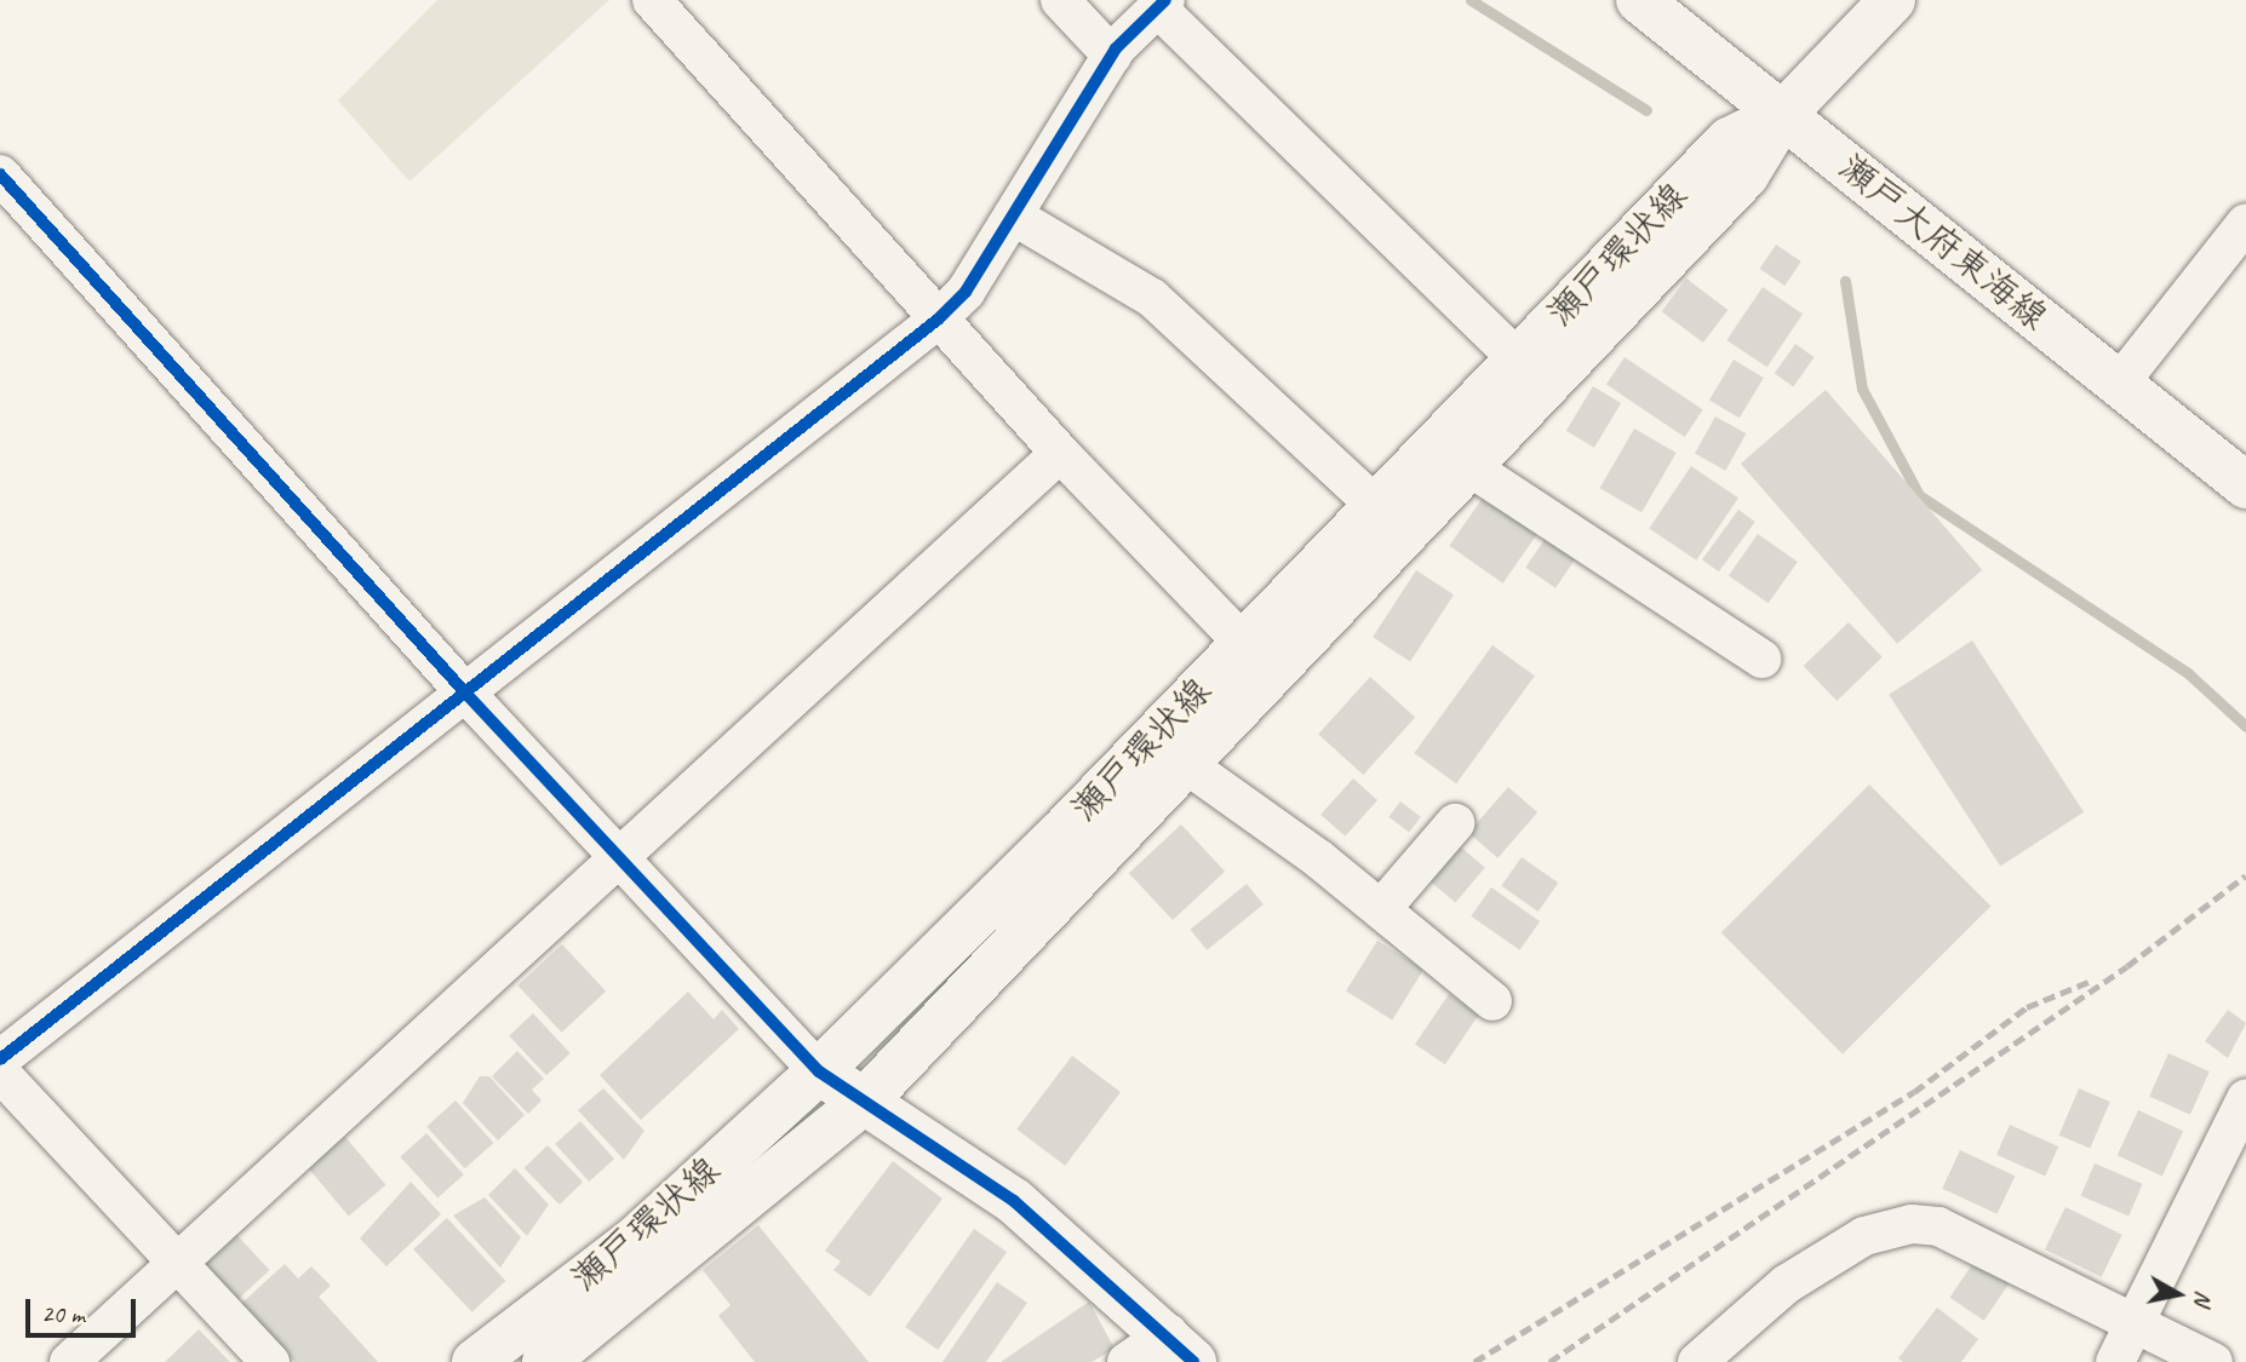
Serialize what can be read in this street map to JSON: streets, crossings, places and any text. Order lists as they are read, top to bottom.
{
  "streets": {
    "main road": ["瀬戸大府東海線", "瀬戸環状線"]
  },
  "crossings": [
    ["瀬戸大府東海線", "瀬戸環状線"]
  ],
  "scale_bar": "20 m",
  "north": "right"
}
